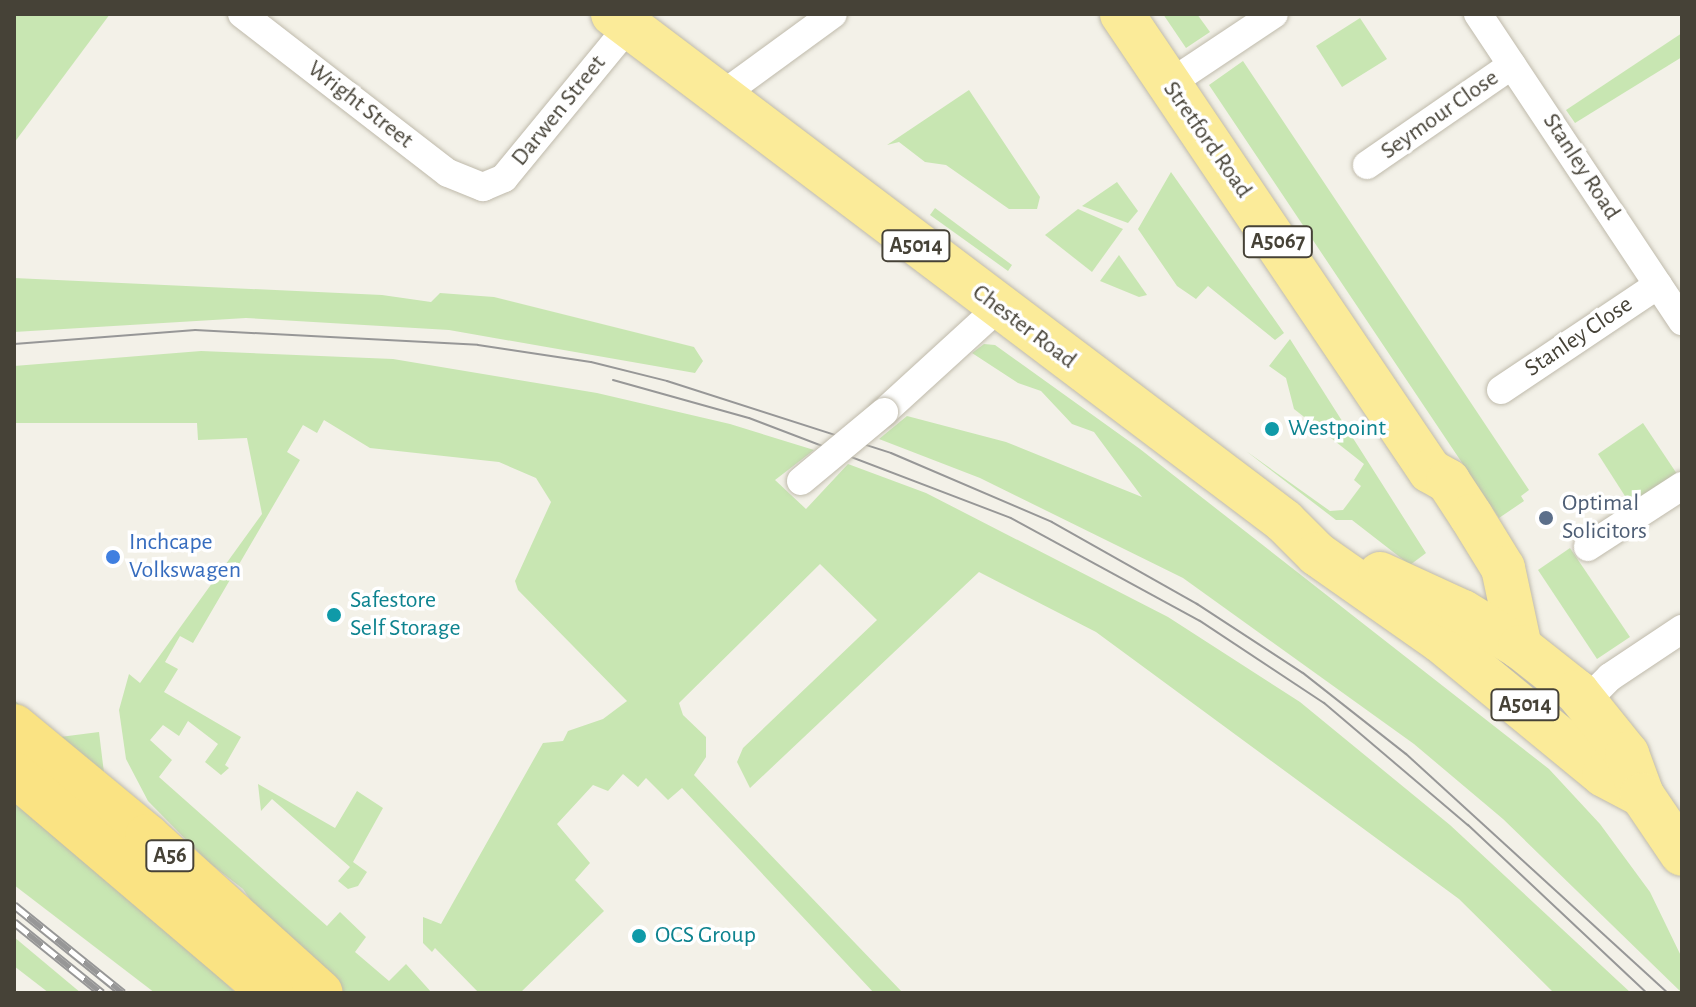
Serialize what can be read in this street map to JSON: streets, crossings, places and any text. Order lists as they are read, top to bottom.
{
  "streets": {
    "highway": ["A56"],
    "main road": [
      "Stretford Road",
      "A5067",
      "A5014",
      "Chester Road"
    ],
    "street": [
      "Wright Street",
      "Darwen Street",
      "Seymour Close",
      "Stanley Road",
      "Stanley Close"
    ]
  },
  "crossings": [
    ["Wright Street", "Darwen Street"],
    ["Darwen Street", "Chester Road"],
    ["Seymour Close", "Stanley Road"],
    ["Stretford Road", "A5014"],
    ["Stretford Road", "Chester Road"],
    ["Stanley Road", "Stanley Close"],
    ["A5014", "Chester Road"]
  ],
  "places": [
    "Westpoint",
    "Optimal Solicitors",
    "Inchcape Volkswagen",
    "Safestore Self Storage",
    "OCS Group"
  ]
}
